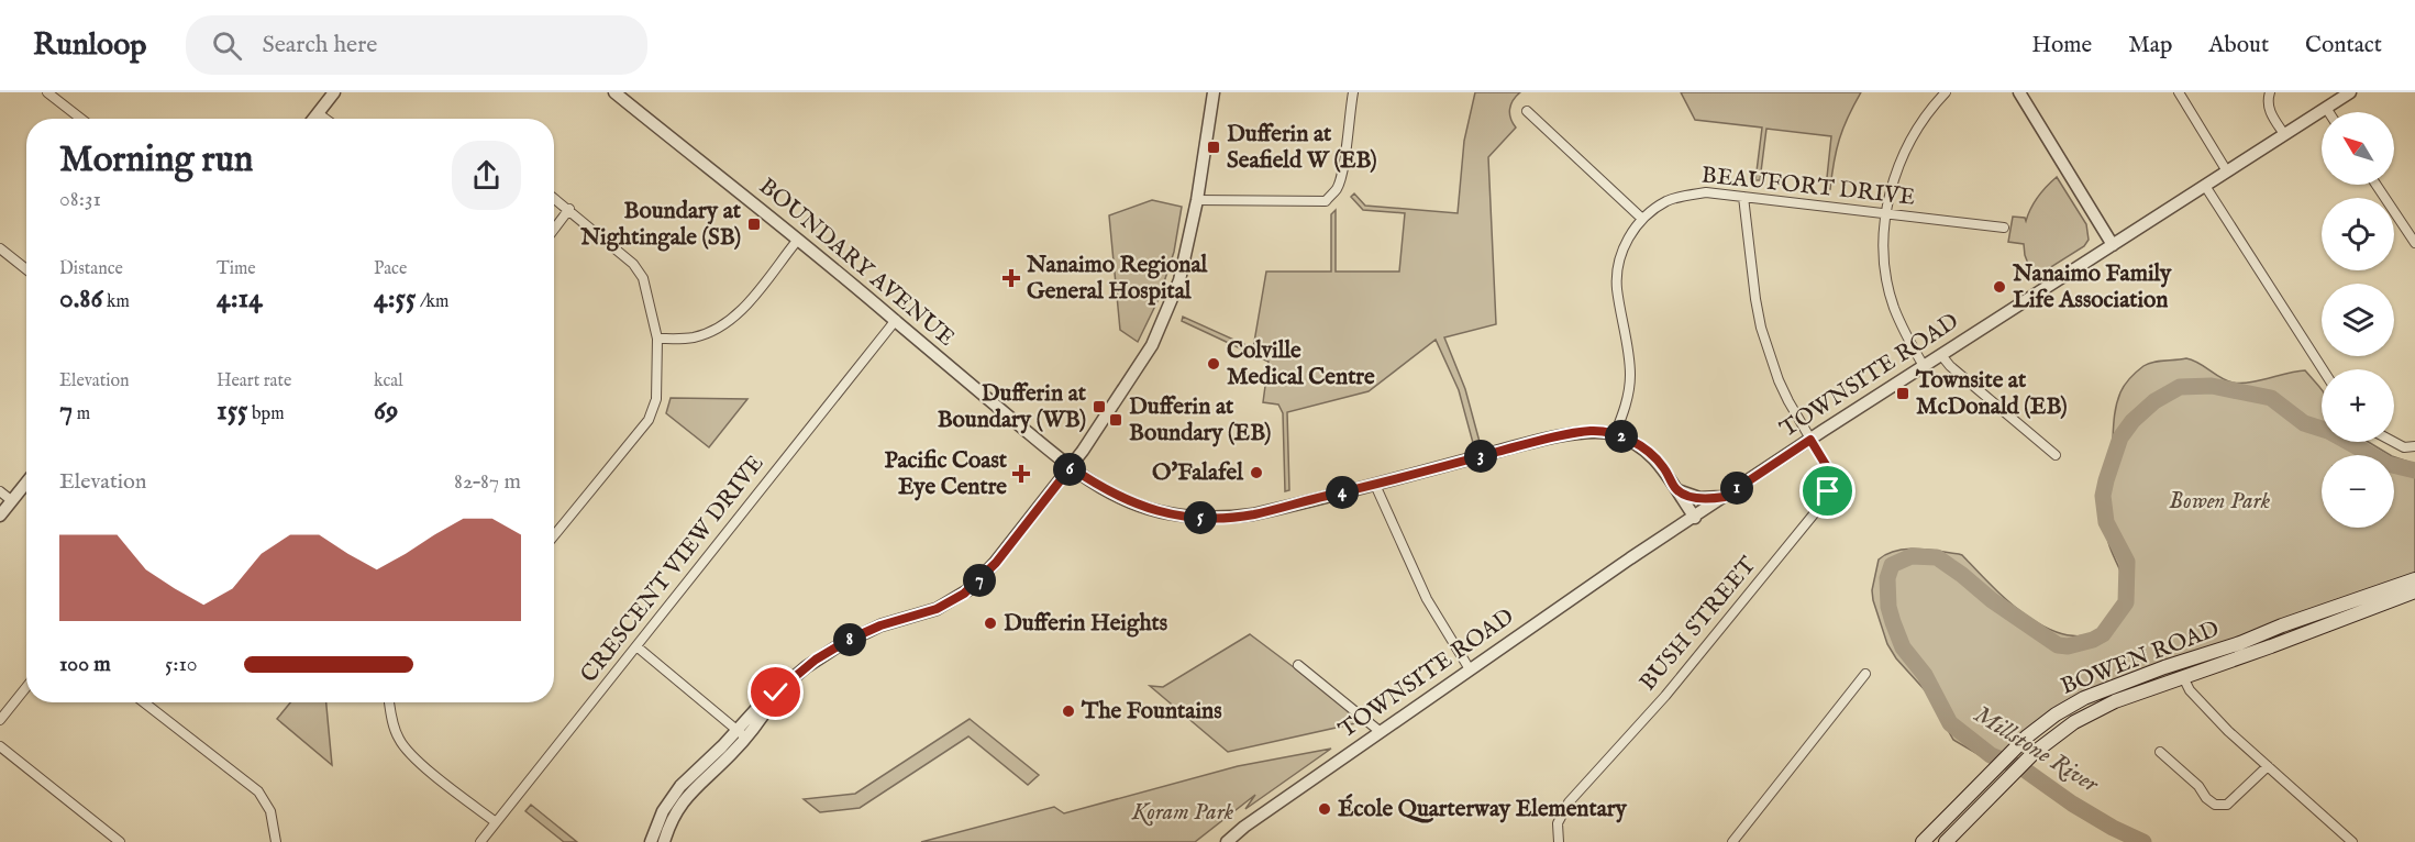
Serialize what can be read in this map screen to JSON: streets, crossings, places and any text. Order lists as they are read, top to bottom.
{
  "streets": {
    "main road": ["BOWEN ROAD"],
    "street": [
      "BEAUFORT DRIVE",
      "BOUNDARY AVENUE",
      "TOWNSITE ROAD",
      "CRESCENT VIEW DRIVE",
      "BUSH STREET"
    ]
  },
  "crossings": [
    ["BEAUFORT DRIVE", "BOUNDARY AVENUE"],
    ["BEAUFORT DRIVE", "BUSH STREET"],
    ["BOUNDARY AVENUE", "CRESCENT VIEW DRIVE"],
    ["TOWNSITE ROAD", "BUSH STREET"]
  ],
  "water": ["Millstone River"],
  "parks": ["Bowen Park", "Koram Park"],
  "places": {
    "transit": [
      "Dufferin at Seafield W (EB)",
      "Boundary at Nightingale (SB)",
      "Townsite at McDonald (EB)",
      "Dufferin at Boundary (WB)",
      "Dufferin at Boundary (EB)"
    ],
    "health": ["Nanaimo Regional General Hospital", "Pacific Coast Eye Centre"],
    "other": [
      "Nanaimo Family Life Association",
      "Colville Medical Centre",
      "O'Falafel",
      "Dufferin Heights",
      "The Fountains",
      "École Quarterway Elementary"
    ]
  },
  "north": "top left",
  "page": {
    "header": "Runloop",
    "search": "Search here",
    "nav": [
      "Home",
      "Map",
      "About",
      "Contact"
    ],
    "map_buttons": ["+", "−"],
    "heading": ["Morning run", "08:31"],
    "stats": [
      ["Distance", "0.86 km"],
      ["Time", "4:14"],
      ["Pace", "4:55 /km"],
      ["Elevation", "7 m"],
      ["Heart rate", "155 bpm"],
      ["kcal", "69"]
    ],
    "pins": [
      "2",
      "3",
      "6",
      "1",
      "4",
      "5",
      "7",
      "8"
    ],
    "chart": ["Elevation", "82–87 m"],
    "list": [
      {
        "name": "100 m",
        "note": "5:10"
      }
    ]
  }
}
